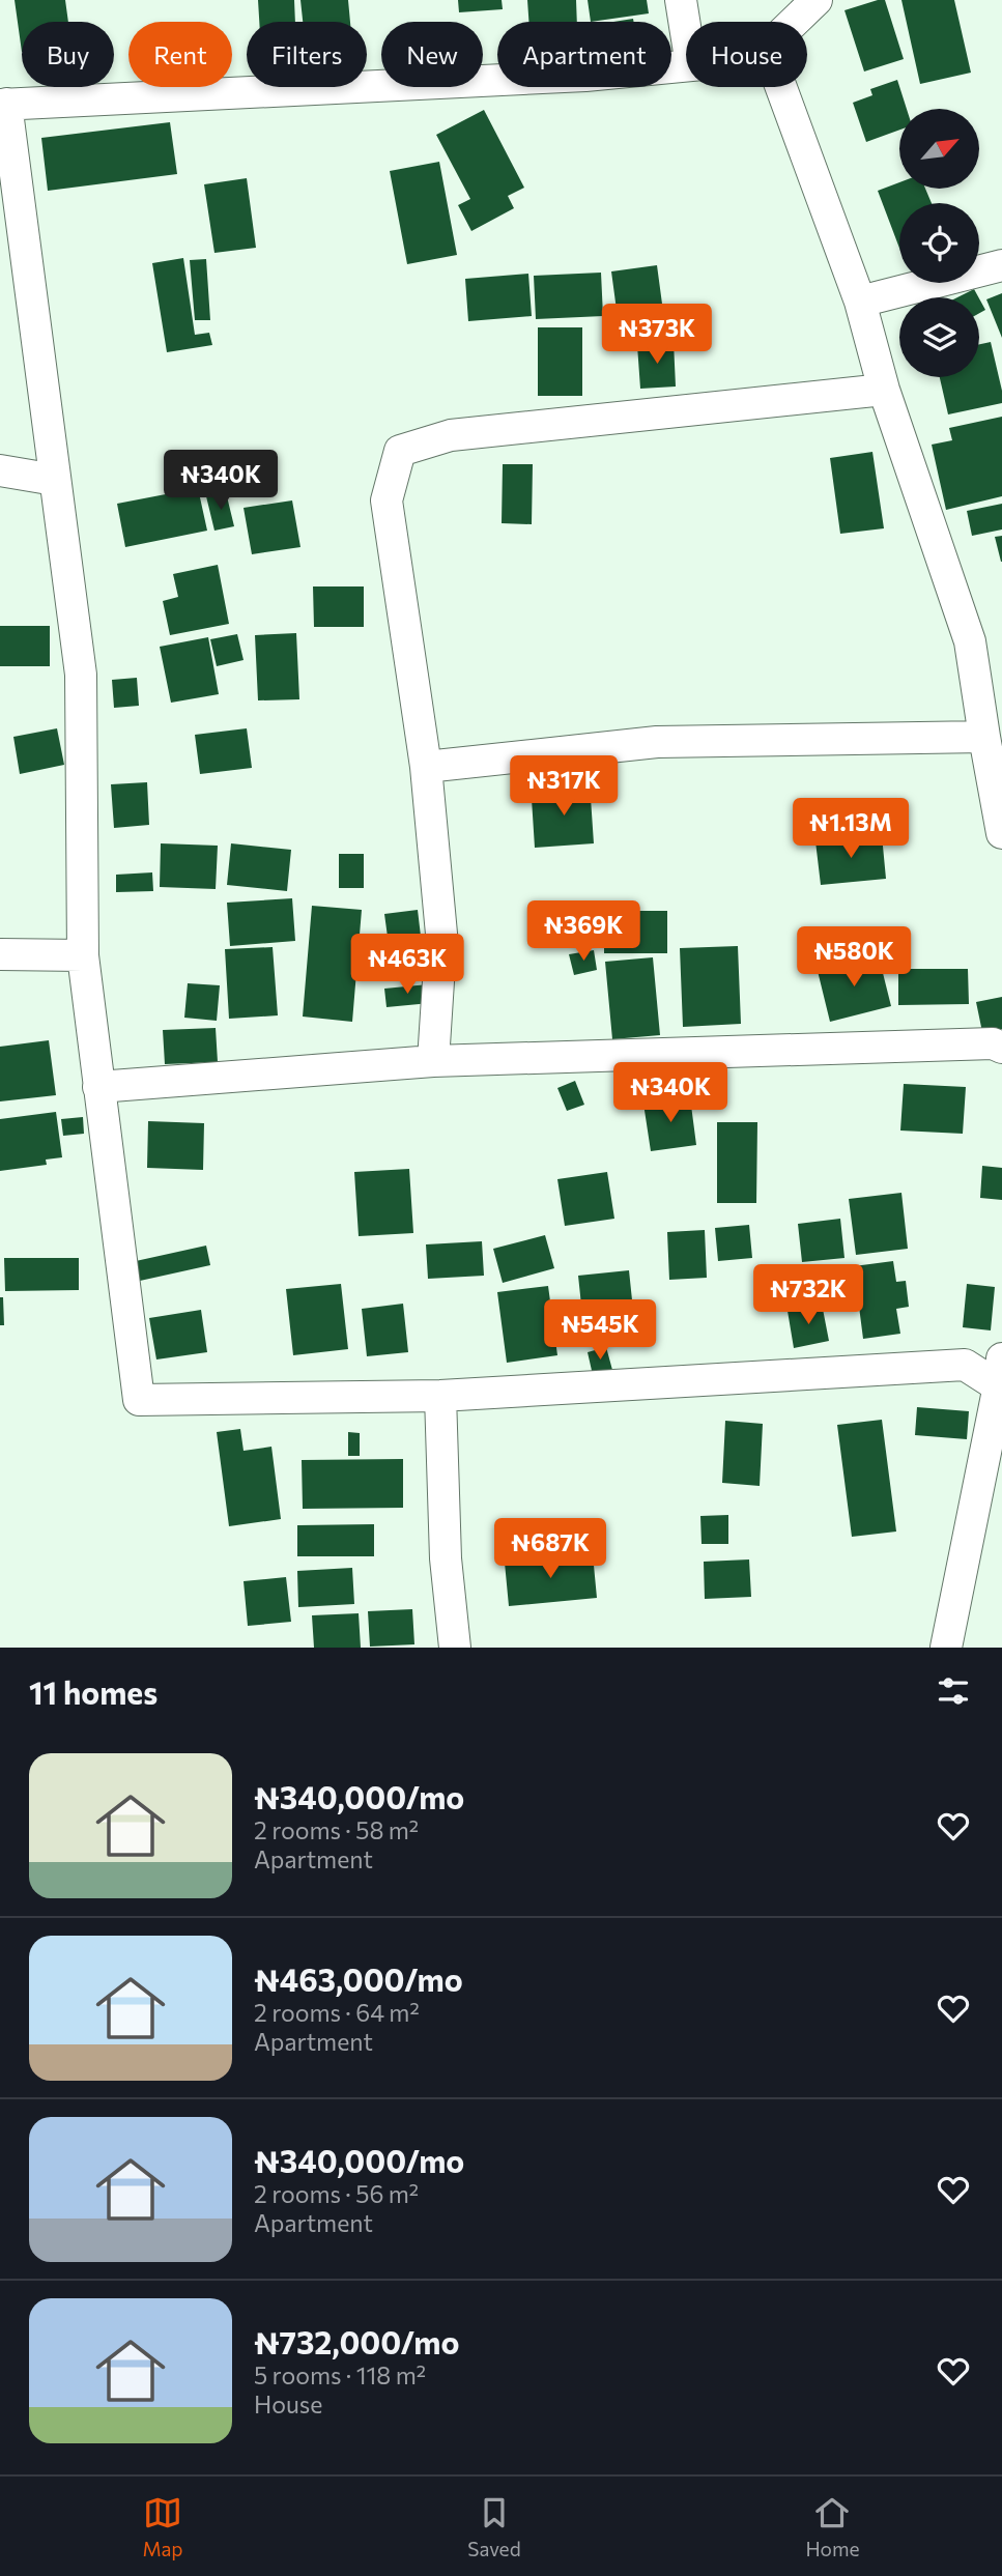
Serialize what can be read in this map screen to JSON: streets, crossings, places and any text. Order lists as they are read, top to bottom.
{
  "north": "top right",
  "page": {
    "chip": [
      "Buy",
      "Rent",
      "Filters",
      "New",
      "Apartment",
      "House"
    ],
    "price": [
      "₦373K",
      "₦340K",
      "₦317K",
      "₦1.13M",
      "₦369K",
      "₦580K",
      "₦463K",
      "₦340K",
      "₦732K",
      "₦545K",
      "₦687K"
    ],
    "heading": "11 homes",
    "list": [
      {
        "name": "₦340,000/mo",
        "note": "2 rooms · 58 m² · Apartment"
      },
      {
        "name": "₦463,000/mo",
        "note": "2 rooms · 64 m² · Apartment"
      },
      {
        "name": "₦340,000/mo",
        "note": "2 rooms · 56 m² · Apartment"
      },
      {
        "name": "₦732,000/mo",
        "note": "5 rooms · 118 m² · House"
      }
    ],
    "tabs": ["Map", "Saved", "Home"]
  }
}
